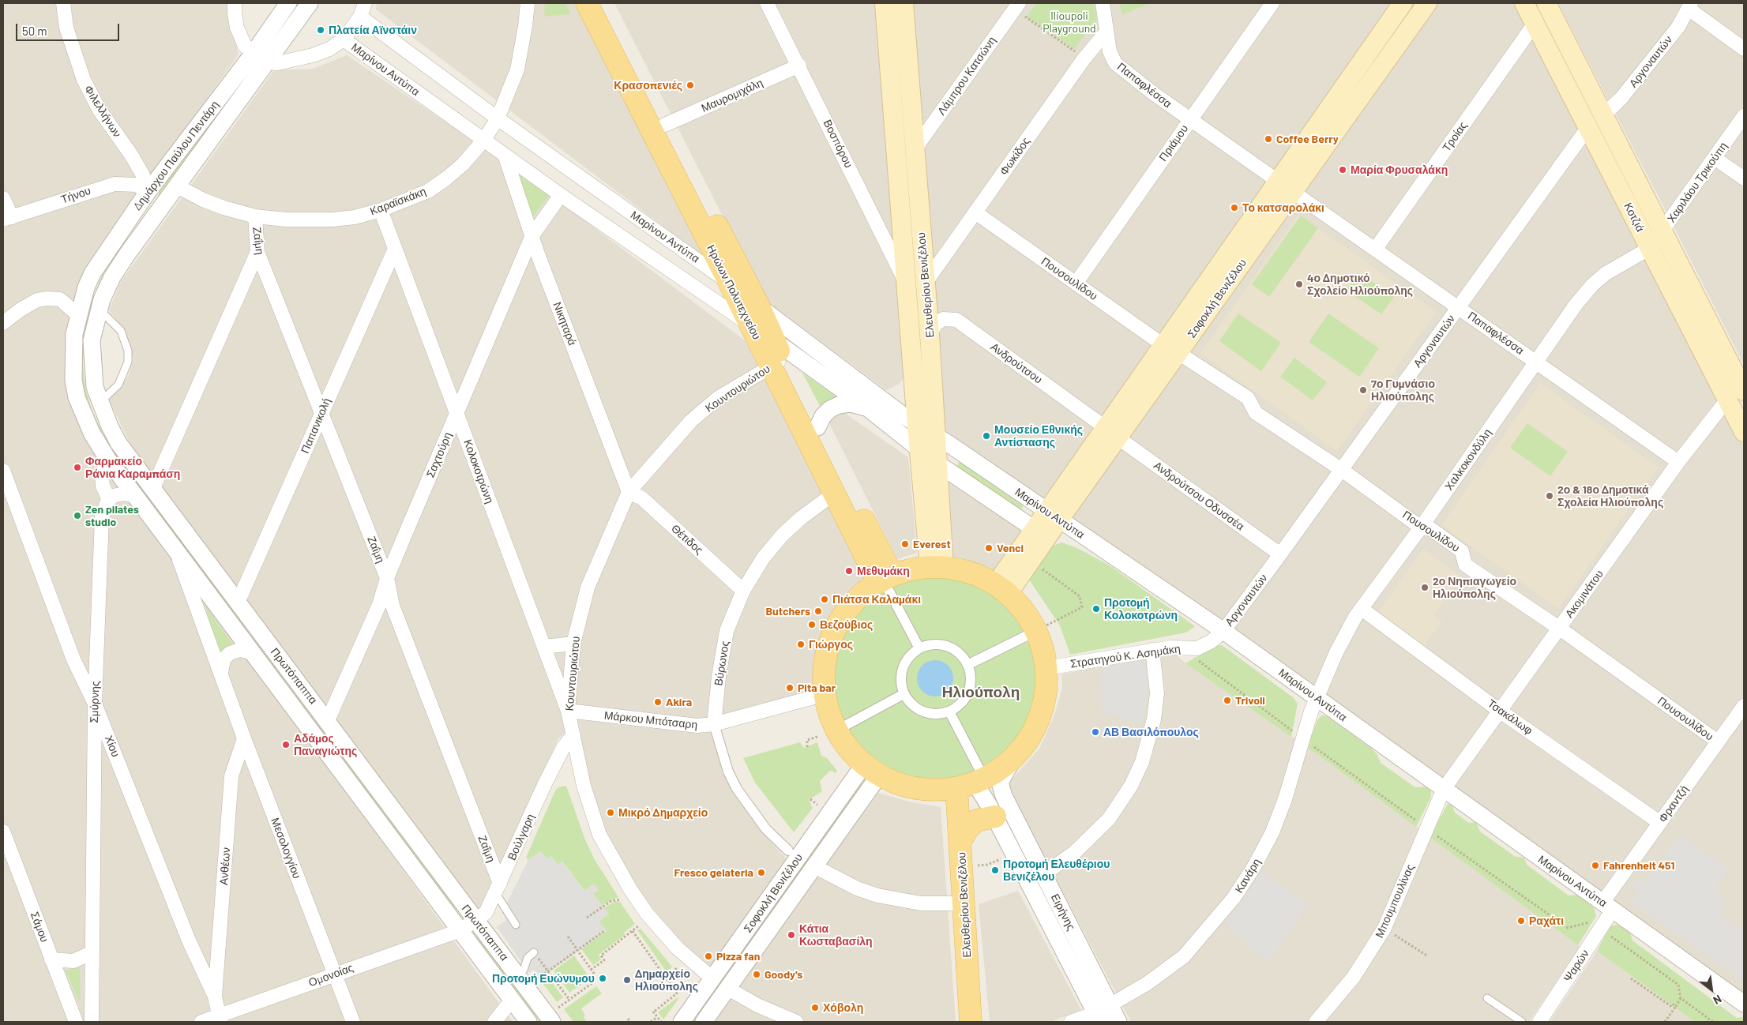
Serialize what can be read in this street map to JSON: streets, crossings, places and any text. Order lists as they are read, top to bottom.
{
  "streets": {
    "main road": [
      "Κοτζιά",
      "Ελευθερίου Βενιζέλου",
      "Ηρώων Πολυτεχνείου",
      "Σοφοκλή Βενιζέλου"
    ],
    "street": [
      "Αργοναυτών",
      "Μαρίνου Αντύπα",
      "Λάμπρου Κατσώνη",
      "Παπαφλέσσα",
      "Μαυρομιχάλη",
      "Φιλελλήνων",
      "Τροίας",
      "Πριάμου",
      "Βοσπόρου",
      "Δημάρχου Παύλου Πεντάρη",
      "Φωκίδος",
      "Χαριλάου Τρικούπη",
      "Τήνου",
      "Καραϊσκάκη",
      "Ζαΐμη",
      "Πουσουλίδου",
      "Νικηταρά",
      "Ανδρούτσου",
      "Κουντουριώτου",
      "Παπανικολή",
      "Σαχτούρη",
      "Χαλκοκονδύλη",
      "Κολοκοτρώνη",
      "Ανδρούτσου Οδυσσέα",
      "Θέτιδος",
      "Ακομινάτου",
      "Στρατηγού Κ. Ασημάκη",
      "Βύρωνος",
      "Πρωτόπαππα",
      "Σμύρνης",
      "Τσακάλωφ",
      "Μάρκου Μπότσαρη",
      "Χίου",
      "Φραντζή",
      "Βούλγαρη",
      "Μεσολογγίου",
      "Ανθέων",
      "Κανάρη",
      "Μπουμπουλίνας",
      "Ειρήνης",
      "Σάμου",
      "Ψαρών",
      "Ομονοίας"
    ]
  },
  "crossings": [
    ["Αργοναυτών", "Μαρίνου Αντύπα"],
    ["Αργοναυτών", "Παπαφλέσσα"],
    ["Αργοναυτών", "Κοτζιά"],
    ["Αργοναυτών", "Πουσουλίδου"],
    ["Αργοναυτών", "Ανδρούτσου Οδυσσέα"],
    ["Αργοναυτών", "Στρατηγού Κ. Ασημάκη"],
    ["Μαρίνου Αντύπα", "Καραϊσκάκη"],
    ["Μαρίνου Αντύπα", "Ελευθερίου Βενιζέλου"],
    ["Μαρίνου Αντύπα", "Ηρώων Πολυτεχνείου"],
    ["Μαρίνου Αντύπα", "Σοφοκλή Βενιζέλου"],
    ["Μαρίνου Αντύπα", "Νικηταρά"],
    ["Μαρίνου Αντύπα", "Κουντουριώτου"],
    ["Μαρίνου Αντύπα", "Σαχτούρη"],
    ["Μαρίνου Αντύπα", "Χαλκοκονδύλη"],
    ["Μαρίνου Αντύπα", "Ακομινάτου"],
    ["Μαρίνου Αντύπα", "Στρατηγού Κ. Ασημάκη"],
    ["Μαρίνου Αντύπα", "Φραντζή"],
    ["Μαρίνου Αντύπα", "Κανάρη"],
    ["Μαρίνου Αντύπα", "Μπουμπουλίνας"],
    ["Μαρίνου Αντύπα", "Ψαρών"],
    ["Λάμπρου Κατσώνη", "Ελευθερίου Βενιζέλου"],
    ["Παπαφλέσσα", "Τροίας"],
    ["Παπαφλέσσα", "Πριάμου"],
    ["Παπαφλέσσα", "Φωκίδος"],
    ["Παπαφλέσσα", "Σοφοκλή Βενιζέλου"],
    ["Παπαφλέσσα", "Χαλκοκονδύλη"],
    ["Παπαφλέσσα", "Ακομινάτου"],
    ["Μαυρομιχάλη", "Βοσπόρου"],
    ["Μαυρομιχάλη", "Ηρώων Πολυτεχνείου"],
    ["Φιλελλήνων", "Δημάρχου Παύλου Πεντάρη"],
    ["Φιλελλήνων", "Τήνου"],
    ["Τροίας", "Κοτζιά"],
    ["Πριάμου", "Πουσουλίδου"],
    ["Βοσπόρου", "Φωκίδος"],
    ["Βοσπόρου", "Ελευθερίου Βενιζέλου"],
    ["Δημάρχου Παύλου Πεντάρη", "Τήνου"],
    ["Δημάρχου Παύλου Πεντάρη", "Καραϊσκάκη"],
    ["Δημάρχου Παύλου Πεντάρη", "Πρωτόπαππα"],
    ["Φωκίδος", "Πουσουλίδου"],
    ["Φωκίδος", "Ελευθερίου Βενιζέλου"],
    ["Χαριλάου Τρικούπη", "Κοτζιά"],
    ["Χαριλάου Τρικούπη", "Χαλκοκονδύλη"],
    ["Καραϊσκάκη", "Ζαΐμη"],
    ["Καραϊσκάκη", "Κολοκοτρώνη"],
    ["Κοτζιά", "Χαλκοκονδύλη"],
    ["Κοτζιά", "Ακομινάτου"],
    ["Ζαΐμη", "Παπανικολή"],
    ["Ζαΐμη", "Σαχτούρη"],
    ["Ζαΐμη", "Βούλγαρη"],
    ["Πουσουλίδου", "Σοφοκλή Βενιζέλου"],
    ["Πουσουλίδου", "Χαλκοκονδύλη"],
    ["Πουσουλίδου", "Ακομινάτου"],
    ["Πουσουλίδου", "Φραντζή"],
    ["Ελευθερίου Βενιζέλου", "Ανδρούτσου"],
    ["Ελευθερίου Βενιζέλου", "Ειρήνης"],
    ["Ηρώων Πολυτεχνείου", "Κουντουριώτου"],
    ["Ηρώων Πολυτεχνείου", "Βύρωνος"],
    ["Σοφοκλή Βενιζέλου", "Ανδρούτσου"],
    ["Σοφοκλή Βενιζέλου", "Κουντουριώτου"],
    ["Σοφοκλή Βενιζέλου", "Ανδρούτσου Οδυσσέα"],
    ["Νικηταρά", "Κουντουριώτου"],
    ["Νικηταρά", "Σαχτούρη"],
    ["Νικηταρά", "Θέτιδος"],
    ["Ανδρούτσου", "Ανδρούτσου Οδυσσέα"],
    ["Κουντουριώτου", "Κολοκοτρώνη"],
    ["Κουντουριώτου", "Θέτιδος"],
    ["Κουντουριώτου", "Μάρκου Μπότσαρη"],
    ["Κουντουριώτου", "Βούλγαρη"],
    ["Παπανικολή", "Κολοκοτρώνη"],
    ["Παπανικολή", "Πρωτόπαππα"],
    ["Σαχτούρη", "Κολοκοτρώνη"],
    ["Σαχτούρη", "Πρωτόπαππα"],
    ["Χαλκοκονδύλη", "Τσακάλωφ"],
    ["Χαλκοκονδύλη", "Κανάρη"],
    ["Κολοκοτρώνη", "Μάρκου Μπότσαρη"],
    ["Θέτιδος", "Βύρωνος"],
    ["Ακομινάτου", "Τσακάλωφ"],
    ["Ακομινάτου", "Μπουμπουλίνας"],
    ["Βύρωνος", "Μάρκου Μπότσαρη"],
    ["Πρωτόπαππα", "Βούλγαρη"],
    ["Πρωτόπαππα", "Μεσολογγίου"],
    ["Πρωτόπαππα", "Ομονοίας"],
    ["Σμύρνης", "Χίου"],
    ["Τσακάλωφ", "Φραντζή"],
    ["Χίου", "Ανθέων"],
    ["Χίου", "Ομονοίας"],
    ["Φραντζή", "Ψαρών"],
    ["Βούλγαρη", "Ομονοίας"],
    ["Μεσολογγίου", "Ανθέων"],
    ["Μεσολογγίου", "Ομονοίας"],
    ["Κανάρη", "Ειρήνης"]
  ],
  "districts": ["Ηλιούπολη"],
  "parks": ["Ilioupoli Playground"],
  "places": [
    "Πλατεία Αϊνστάιν",
    "Κρασοπενιές",
    "Coffee Berry",
    "Μαρία Φρυσαλάκη",
    "Το κατσαρολάκι",
    "4ο Δημοτικό Σχολείο Ηλιούπολης",
    "7ο Γυμνάσιο Ηλιούπολης",
    "Μουσείο Εθνικής Αντίστασης",
    "Φαρμακείο Ράνια Καραμπάση",
    "2ο & 18ο Δημοτικά Σχολεία Ηλιούπολης",
    "Zen pilates studio",
    "Everest",
    "Venci",
    "Μεθυμάκη",
    "2ο Νηπιαγωγείο Ηλιούπολης",
    "Πιάτσα Καλαμάκι",
    "Προτομή Κολοκοτρώνη",
    "Butchers",
    "Βεζούβιος",
    "Γιώργος",
    "Pita bar",
    "Trivoli",
    "Akira",
    "ΑΒ Βασιλόπουλος",
    "Αδάμος Παναγιώτης",
    "Μικρό Δημαρχείο",
    "Fahrenheit 451",
    "Προτομή Ελευθέριου Βενιζέλου",
    "Fresco gelateria",
    "Ραχάτι",
    "Κάτια Κωσταβασίλη",
    "Pizza fan",
    "Goody's",
    "Προτομή Ευώνυμου",
    "Δημαρχείο Ηλιούπολης",
    "Χόβολη"
  ],
  "scale_bar": "50 m",
  "north": "bottom right"
}
